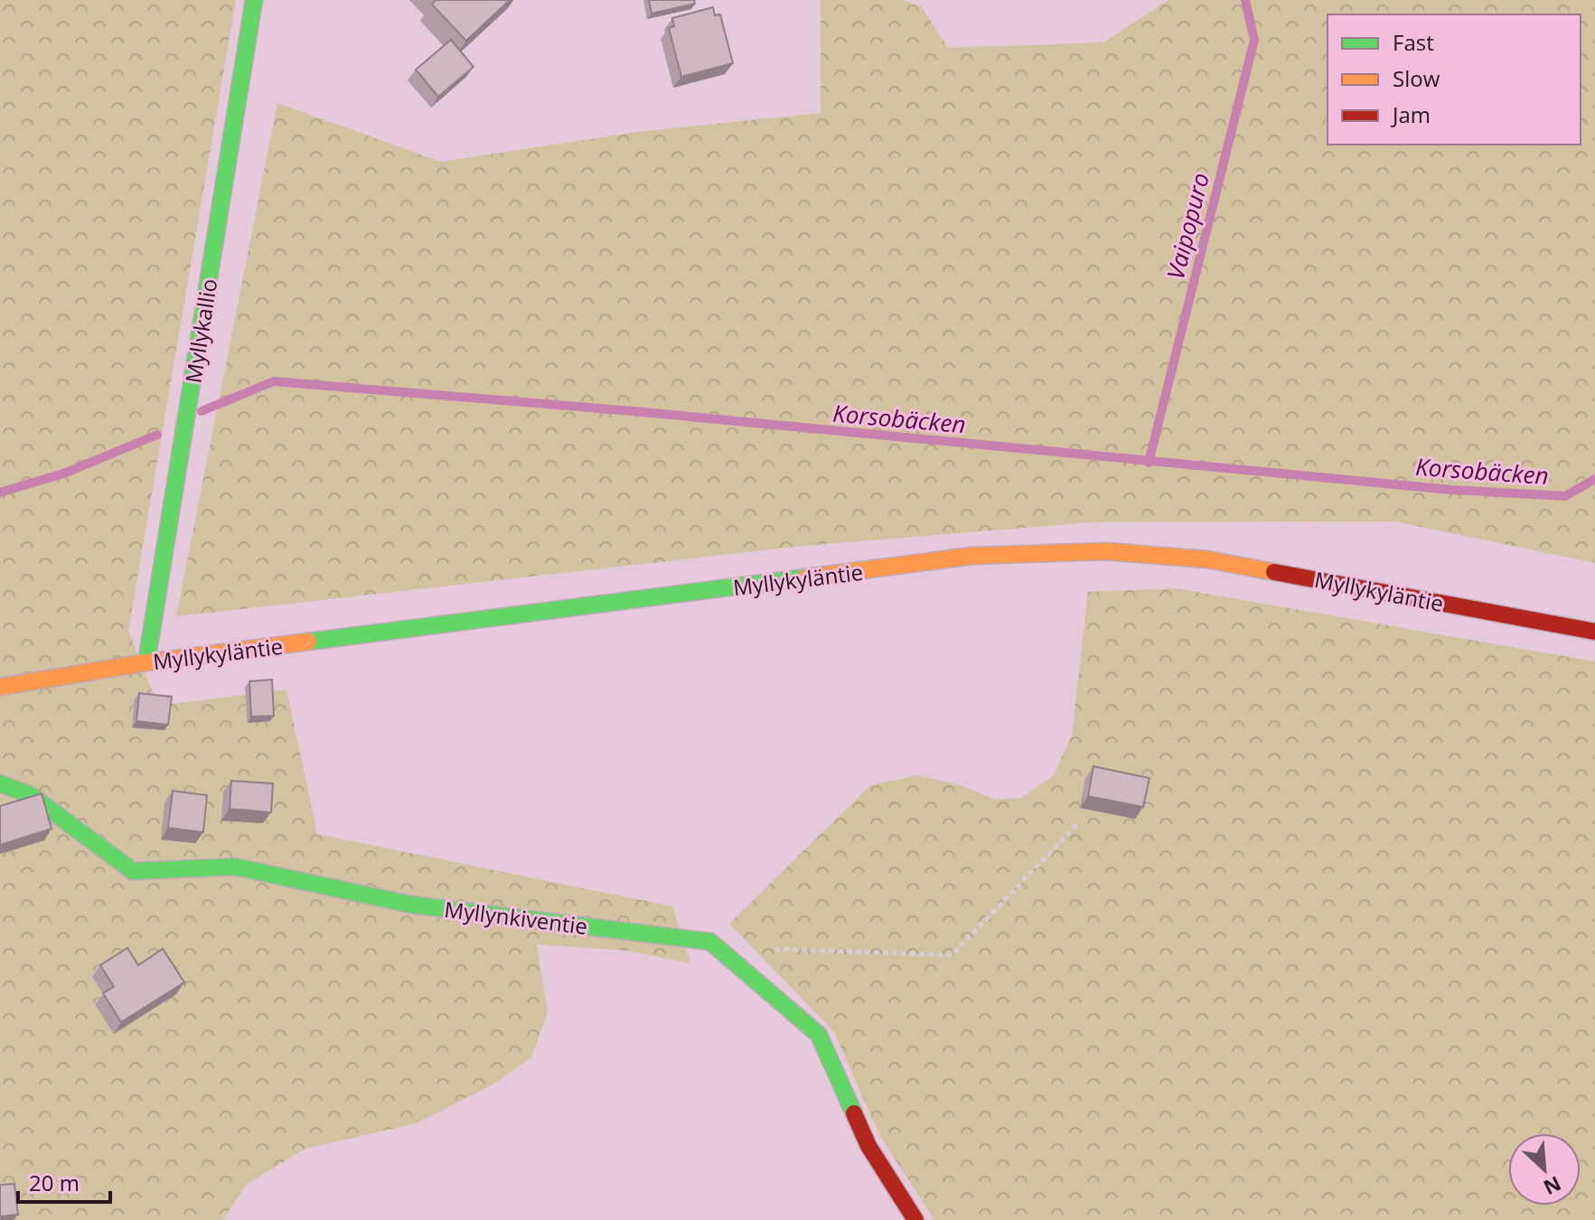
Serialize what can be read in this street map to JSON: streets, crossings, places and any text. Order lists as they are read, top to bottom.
{
  "streets": {
    "street": ["Myllykallio", "Myllykyläntie", "Myllynkiventie"]
  },
  "crossings": [
    ["Myllykallio", "Myllykyläntie"]
  ],
  "water": ["Vaipopuro", "Korsobäcken"],
  "legend": ["Fast", "Slow", "Jam"],
  "scale_bar": "20 m",
  "north": "bottom right"
}
